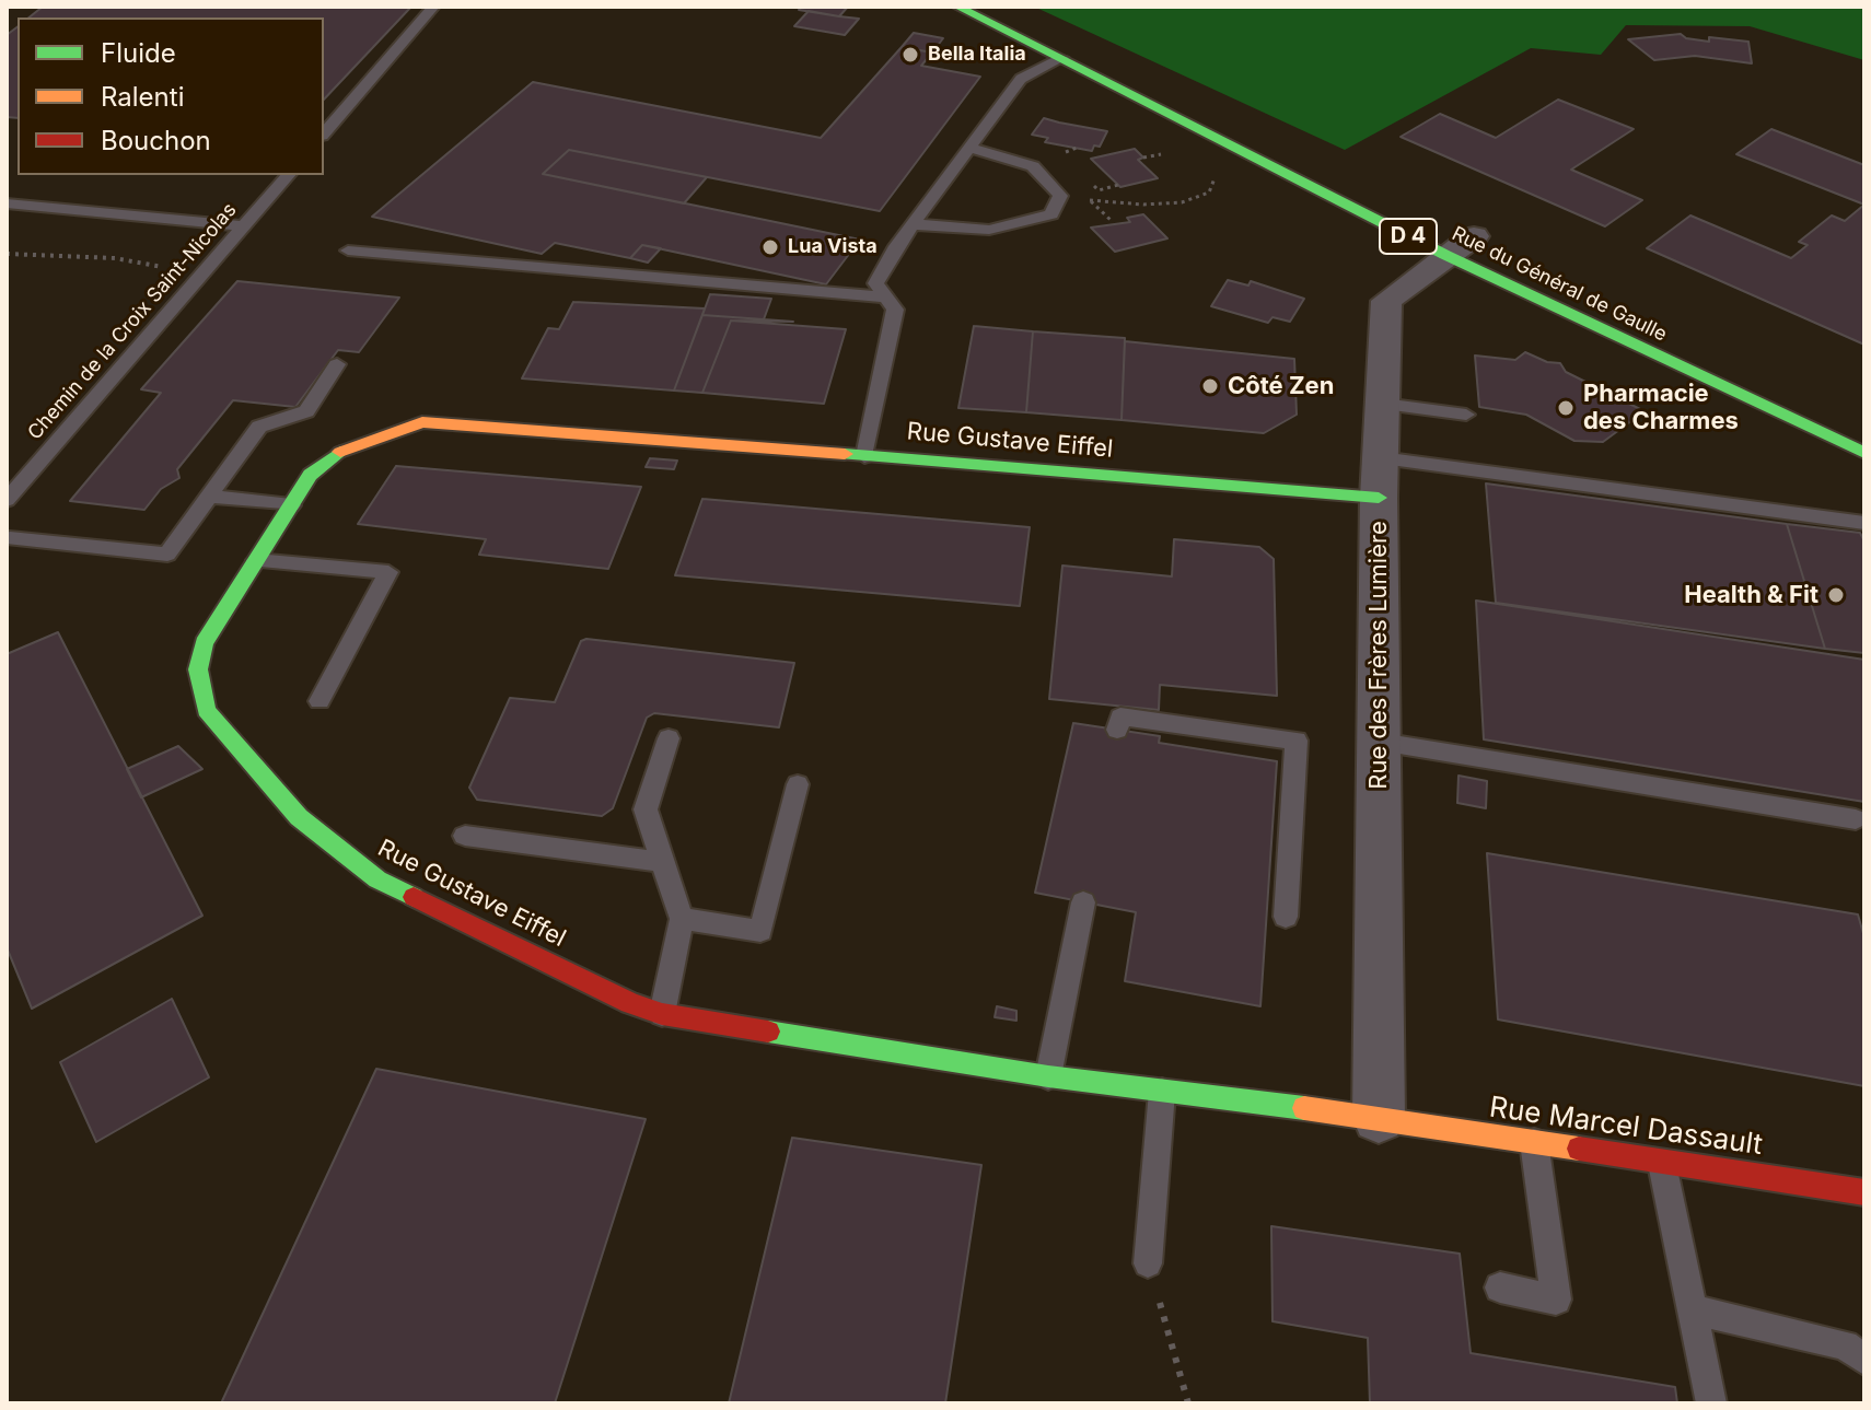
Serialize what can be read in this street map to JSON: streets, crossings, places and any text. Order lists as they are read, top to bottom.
{
  "streets": {
    "street": [
      "D 4",
      "Rue du Général de Gaulle",
      "Rue Gustave Eiffel",
      "Rue des Frères Lumière",
      "Rue Marcel Dassault"
    ],
    "lane": ["Chemin de la Croix Saint-Nicolas"]
  },
  "crossings": [
    ["Rue du Général de Gaulle", "Rue des Frères Lumière"],
    ["Rue Gustave Eiffel", "Rue des Frères Lumière"],
    ["Rue Gustave Eiffel", "Rue Marcel Dassault"],
    ["Rue des Frères Lumière", "Rue Marcel Dassault"]
  ],
  "places": [
    "Bella Italia",
    "Lua Vista",
    "Côté Zen",
    "Pharmacie des Charmes",
    "Health & Fit"
  ],
  "legend": ["Fluide", "Ralenti", "Bouchon"]
}
